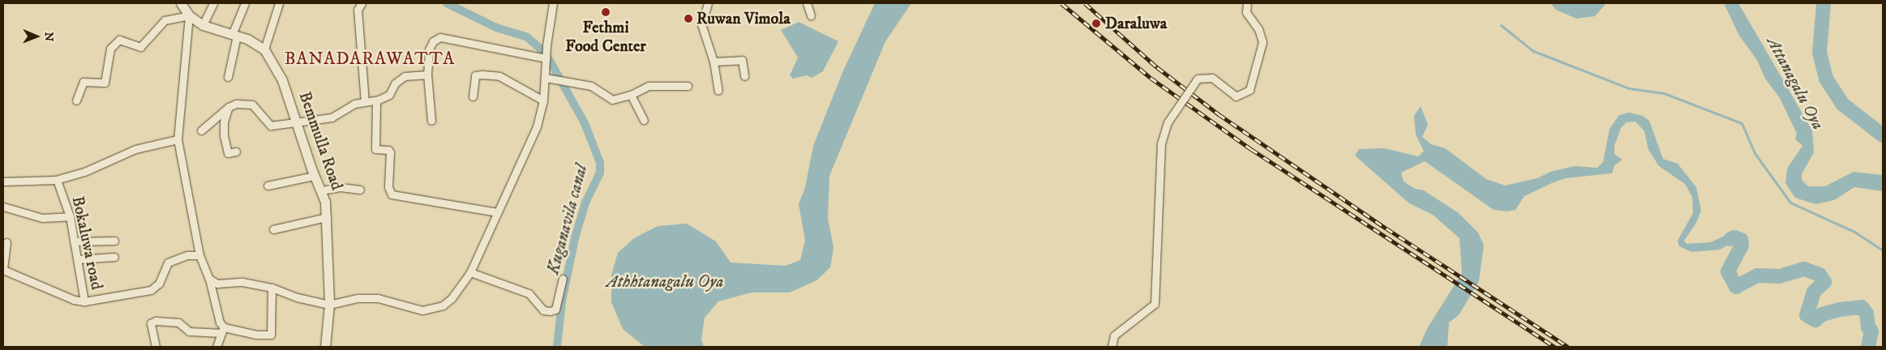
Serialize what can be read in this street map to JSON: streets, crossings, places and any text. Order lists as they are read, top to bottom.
{
  "streets": {
    "street": ["Bemmulla Road", "Bokaluwa road"]
  },
  "districts": ["BANADARAWATTA"],
  "water": ["Attanagalu Oya", "Kuganavila canal", "Athhtanagalu Oya"],
  "places": ["Fethmi Food Center", "Ruwan Vimola", "Daraluwa"],
  "north": "right"
}
